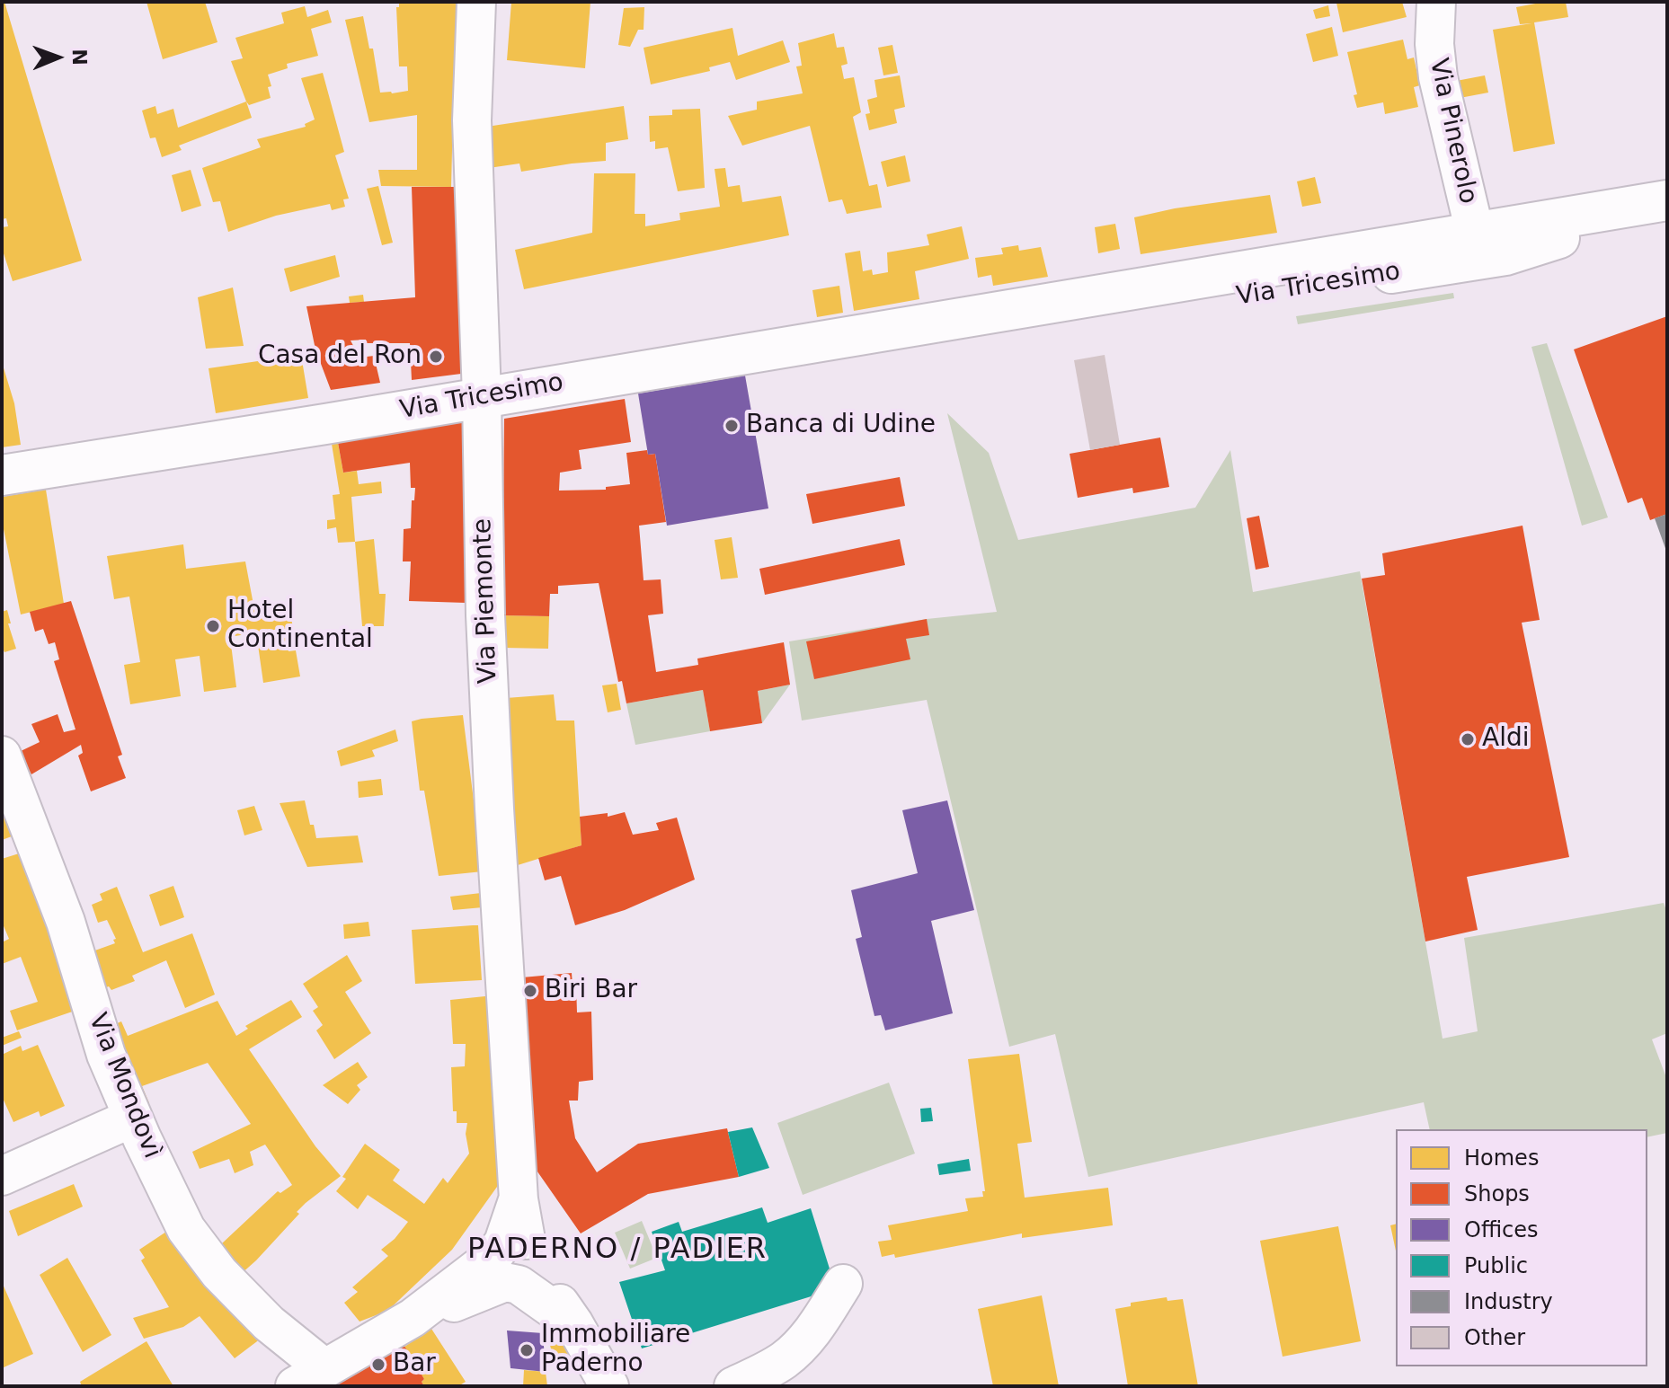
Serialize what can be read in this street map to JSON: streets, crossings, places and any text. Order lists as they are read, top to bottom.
{
  "streets": {
    "main road": ["Via Tricesimo"],
    "street": ["Via Pinerolo", "Via Piemonte", "Via Mondovì"]
  },
  "crossings": [
    ["Via Pinerolo", "Via Tricesimo"],
    ["Via Tricesimo", "Via Piemonte"]
  ],
  "districts": ["PADERNO / PADIER"],
  "places": [
    "Casa del Ron",
    "Banca di Udine",
    "Hotel Continental",
    "Aldi",
    "Biri Bar",
    "Immobiliare Paderno",
    "Bar"
  ],
  "legend": [
    "Homes",
    "Shops",
    "Offices",
    "Public",
    "Industry",
    "Other"
  ],
  "north": "right"
}
